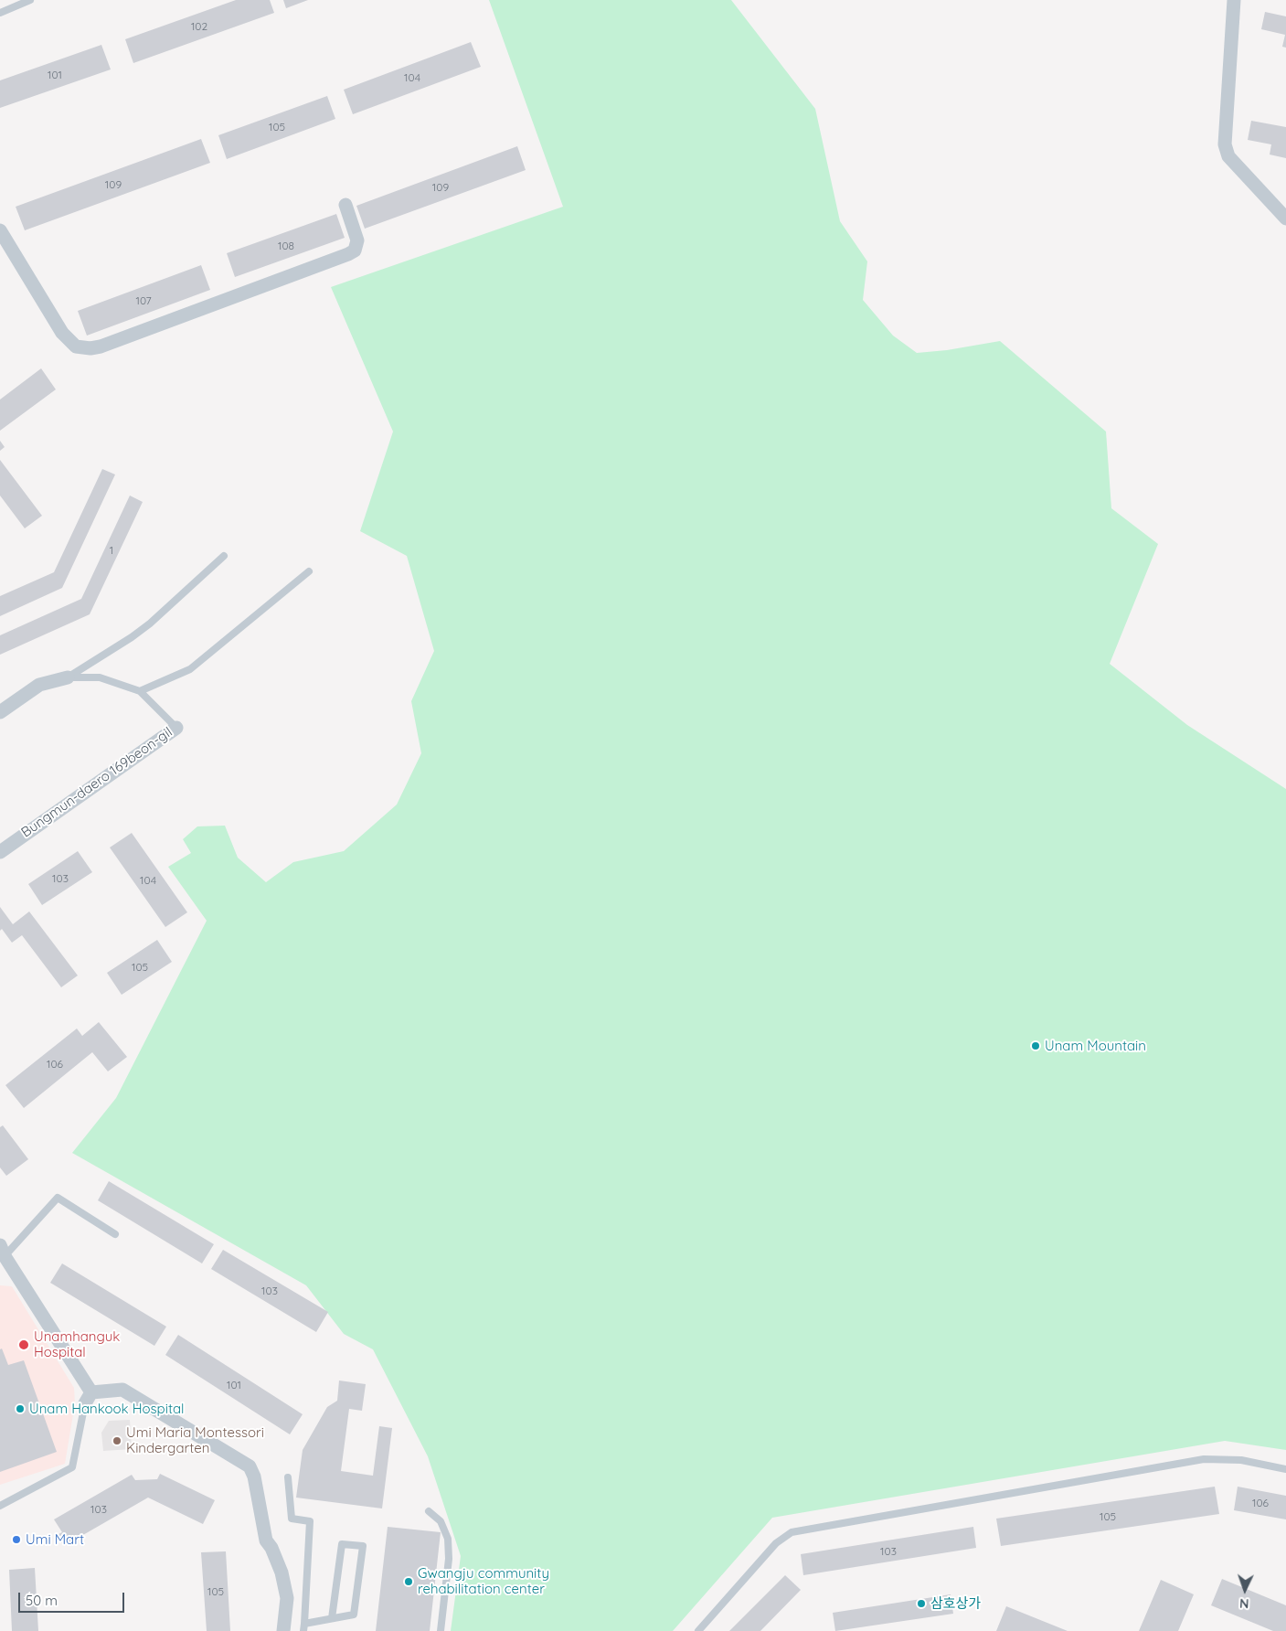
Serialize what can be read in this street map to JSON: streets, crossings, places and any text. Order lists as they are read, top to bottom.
{
  "streets": {
    "street": ["Bungmun-daero 169beon-gil"]
  },
  "places": [
    "Unam Mountain",
    "Unamhanguk Hospital",
    "Unam Hankook Hospital",
    "Umi Maria Montessori Kindergarten",
    "Umi Mart",
    "Gwangju community rehabilitation center",
    "삼호상가"
  ],
  "house_numbers": [
    "102",
    "101",
    "104",
    "105",
    "109",
    "109",
    "108",
    "107",
    "1",
    "103",
    "104",
    "105",
    "106",
    "103",
    "101",
    "106",
    "103",
    "105",
    "103",
    "105"
  ],
  "scale_bar": "50 m",
  "north": "bottom"
}
